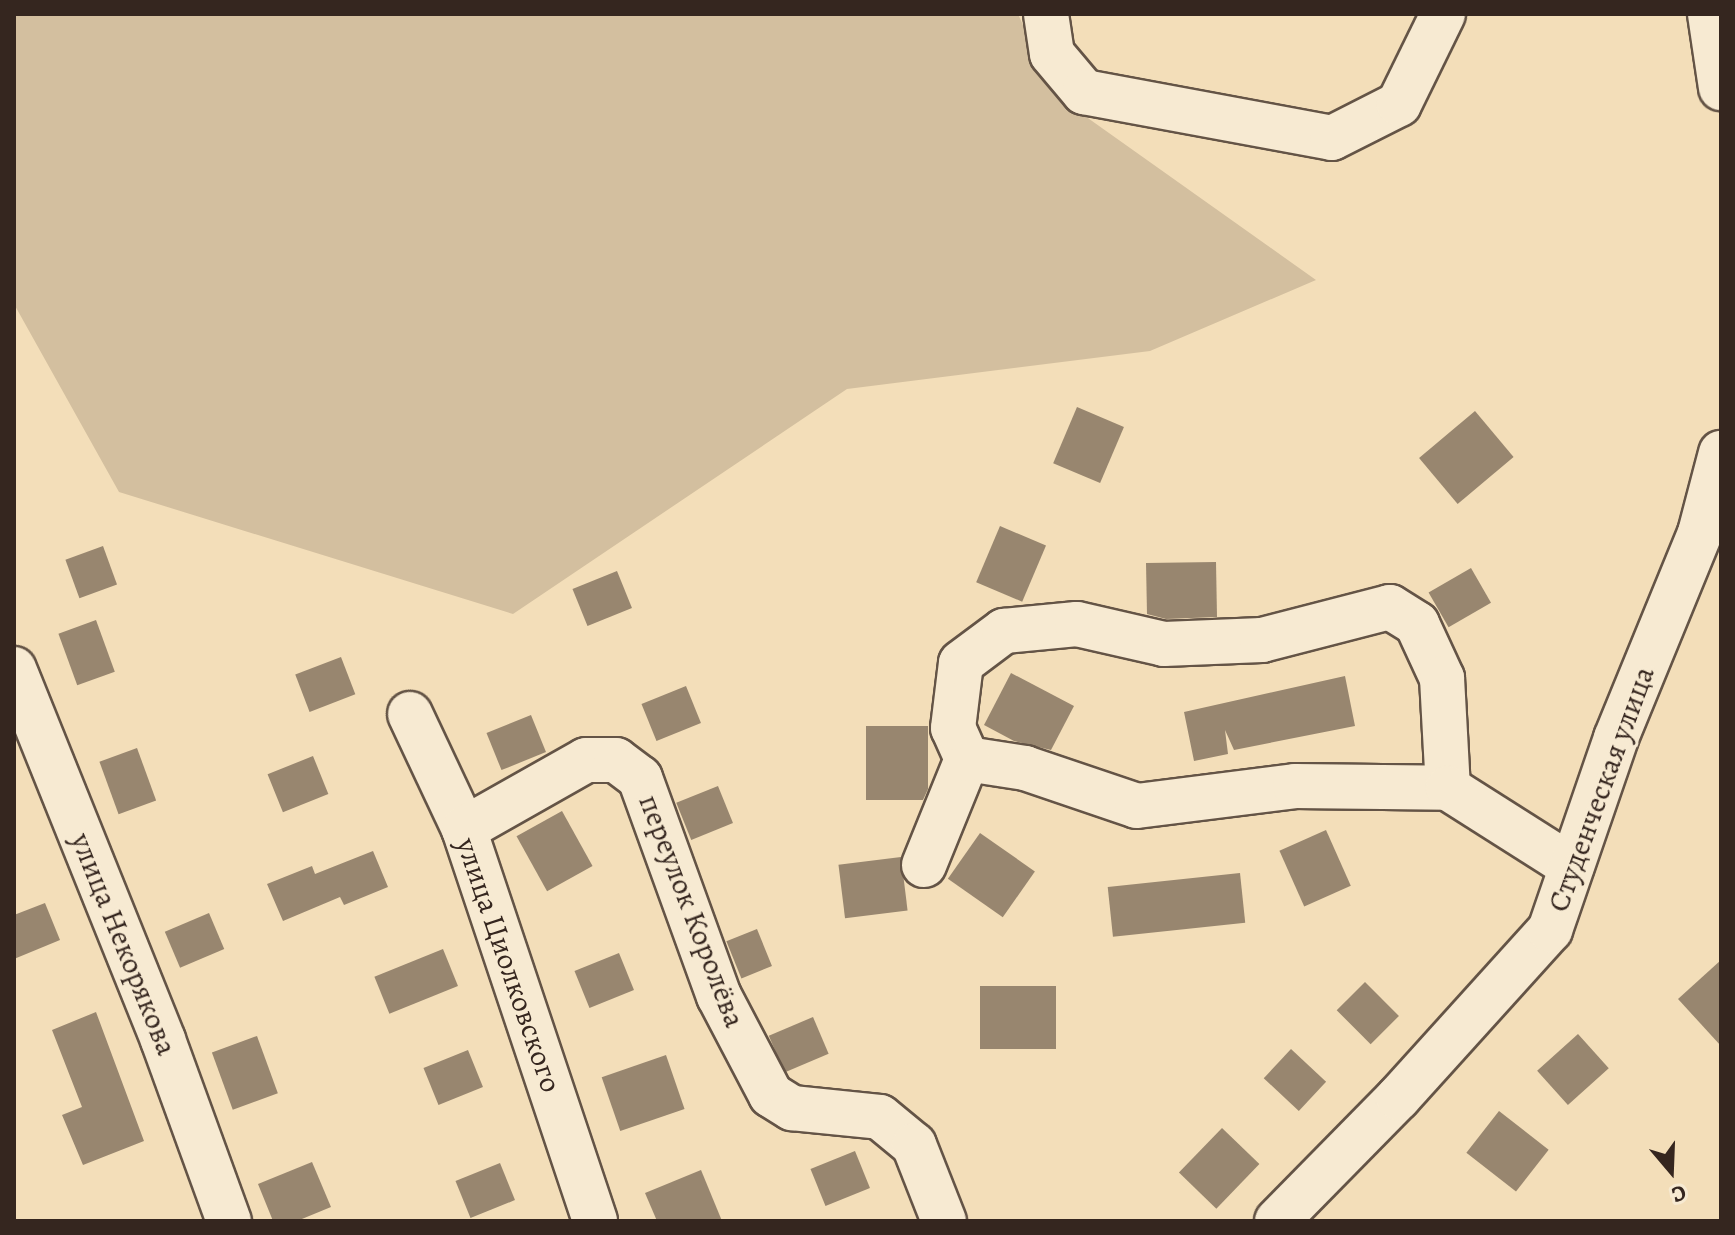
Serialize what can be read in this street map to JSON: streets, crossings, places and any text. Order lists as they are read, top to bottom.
{
  "streets": {
    "street": [
      "Студенческая улица",
      "переулок Королёва",
      "улица Некорякова",
      "улица Циолковского"
    ]
  },
  "crossings": [
    ["переулок Королёва", "улица Циолковского"]
  ],
  "north": "bottom"
}
